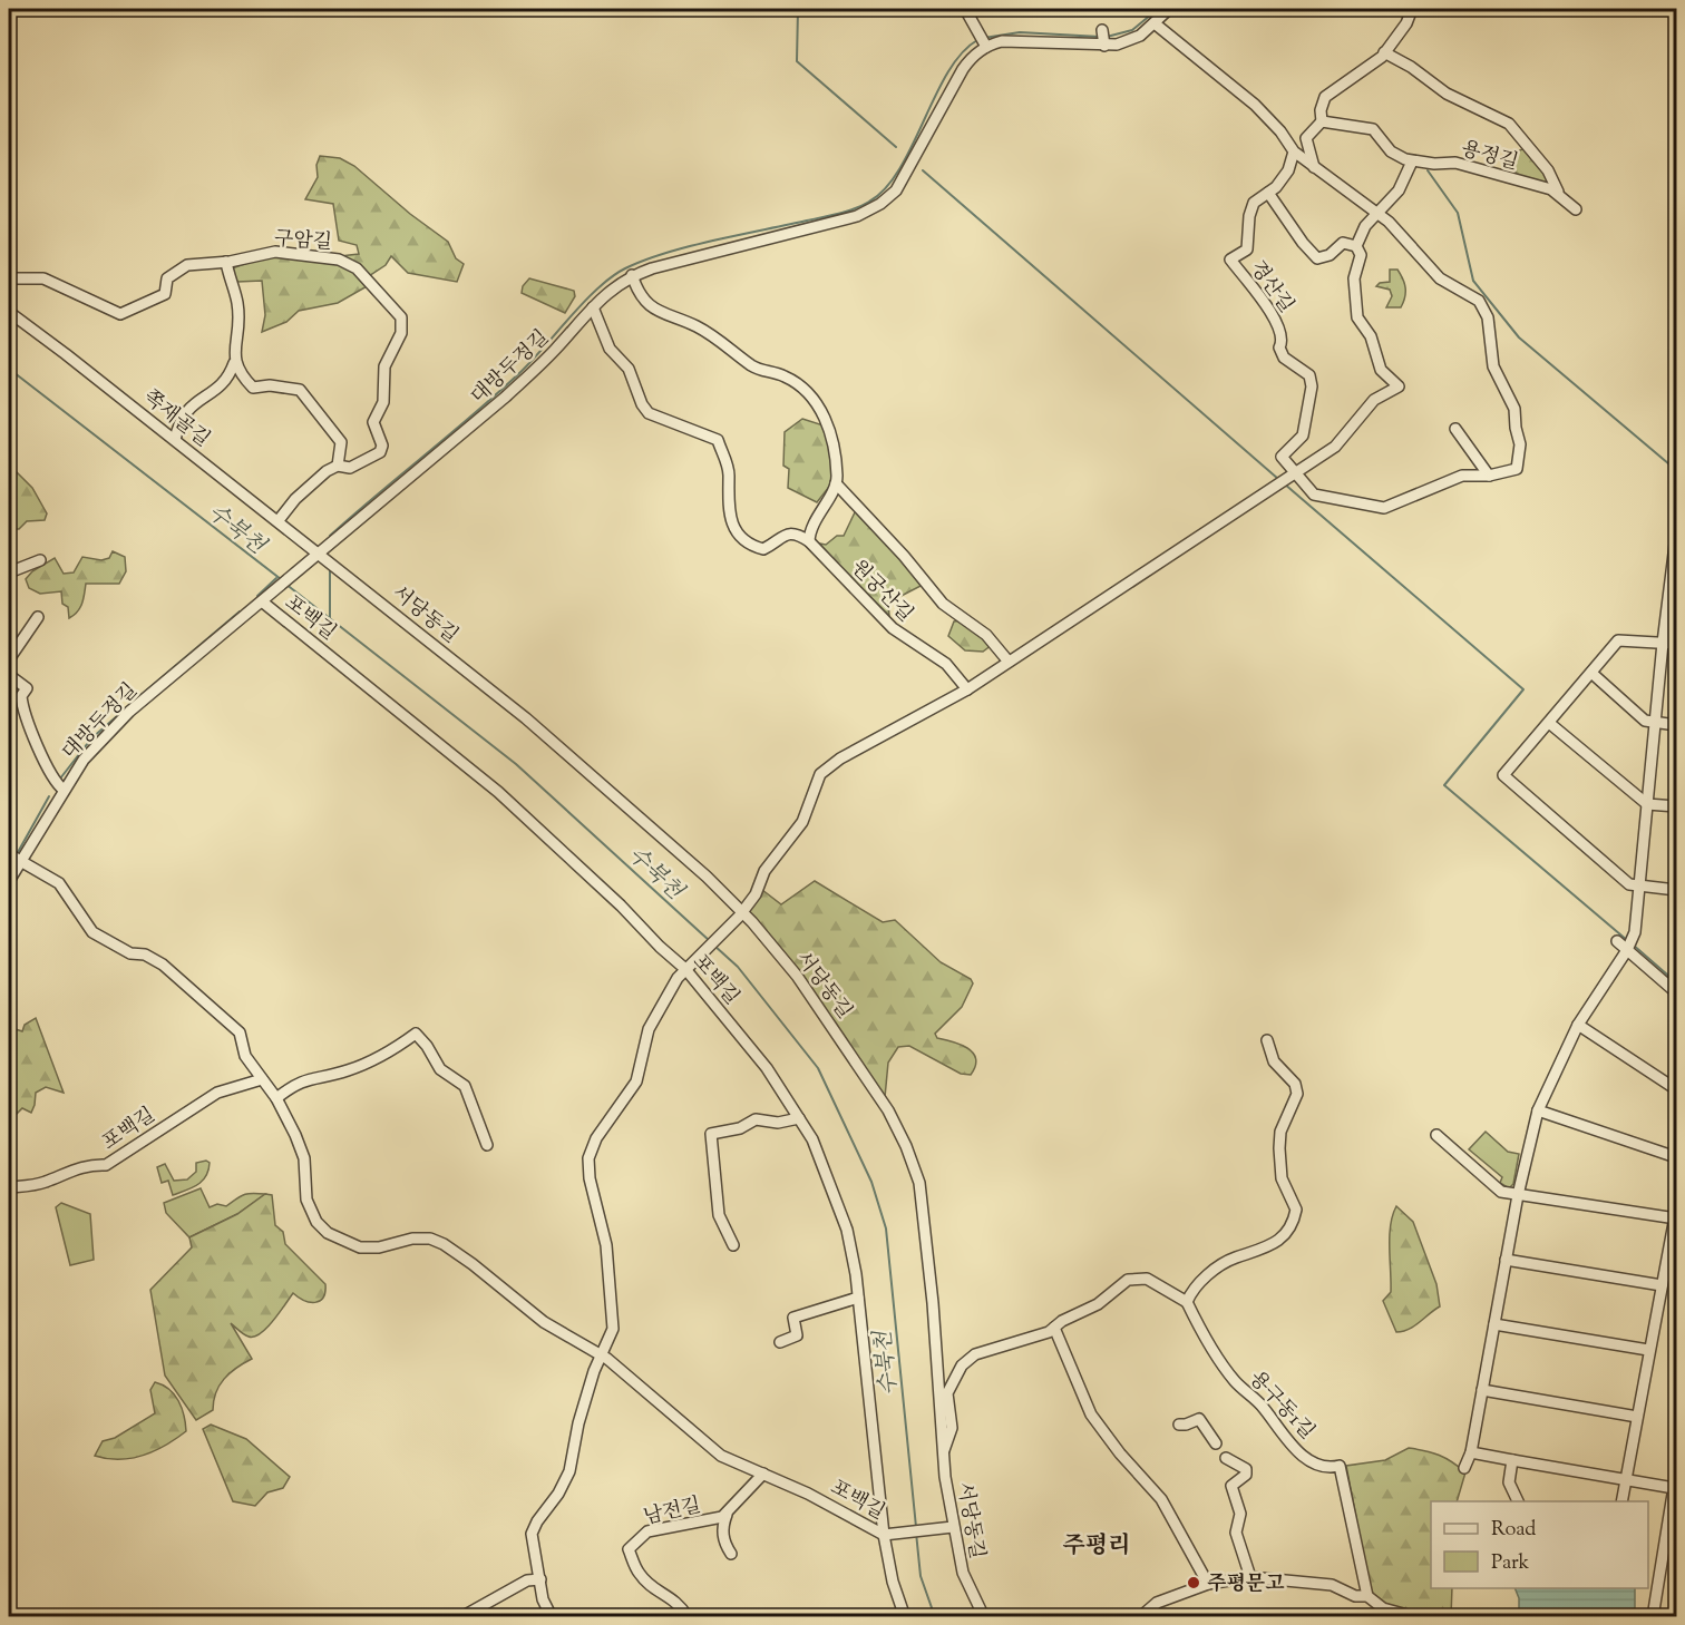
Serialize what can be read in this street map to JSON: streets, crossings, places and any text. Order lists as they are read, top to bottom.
{
  "streets": {
    "street": [
      "용정길",
      "구암길",
      "경산길",
      "대방두정길",
      "쪽재골길",
      "원궁산길",
      "서당동길",
      "포백길",
      "용구동1길",
      "남전길"
    ]
  },
  "crossings": [
    ["구암길", "쪽재골길"],
    ["대방두정길", "쪽재골길"],
    ["대방두정길", "서당동길"],
    ["대방두정길", "포백길"],
    ["쪽재골길", "서당동길"],
    ["포백길", "남전길"]
  ],
  "districts": ["주평리"],
  "water": ["수북천"],
  "places": ["주평문고"],
  "legend": ["Road", "Park"]
}
